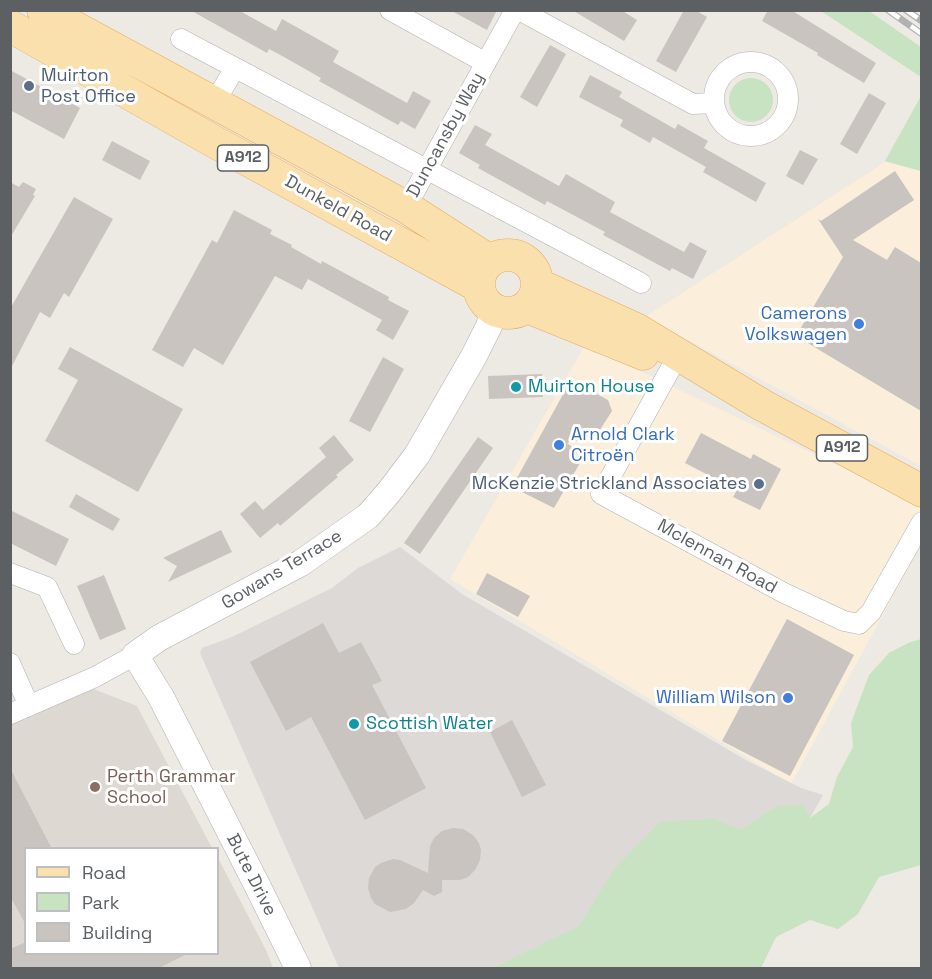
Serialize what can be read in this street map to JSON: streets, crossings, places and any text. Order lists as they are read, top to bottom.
{
  "streets": {
    "main road": ["A912", "Dunkeld Road"],
    "street": [
      "Duncansby Way",
      "Mclennan Road",
      "Gowans Terrace",
      "Bute Drive"
    ]
  },
  "crossings": [
    ["Duncansby Way", "Dunkeld Road"],
    ["A912", "Dunkeld Road"],
    ["A912", "Mclennan Road"],
    ["A912", "Gowans Terrace"],
    ["Dunkeld Road", "Gowans Terrace"],
    ["Gowans Terrace", "Bute Drive"]
  ],
  "places": [
    "Muirton Post Office",
    "Camerons Volkswagen",
    "Muirton House",
    "Arnold Clark Citroën",
    "McKenzie Strickland Associates",
    "William Wilson",
    "Scottish Water",
    "Perth Grammar School"
  ],
  "legend": ["Road", "Park", "Building"]
}
